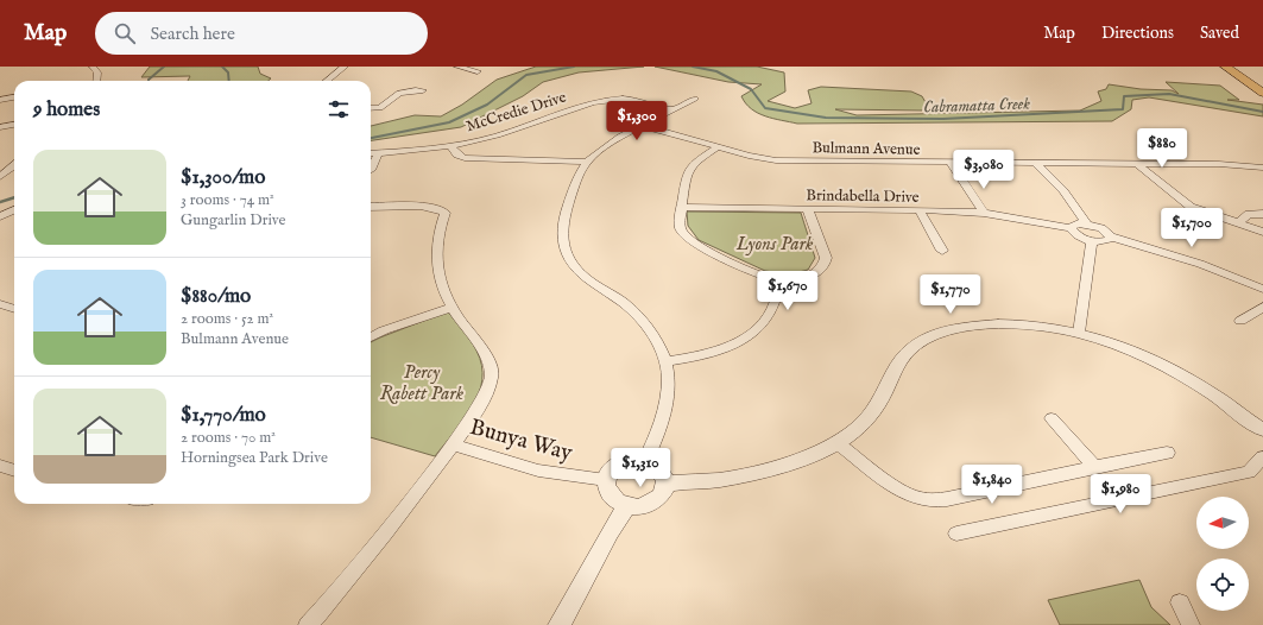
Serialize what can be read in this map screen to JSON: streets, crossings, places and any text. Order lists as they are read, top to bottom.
{
  "streets": {
    "street": [
      "McCredie Drive",
      "Bulmann Avenue",
      "Brindabella Drive",
      "Bunya Way"
    ]
  },
  "water": ["Cabramatta Creek"],
  "parks": ["Lyons Park", "Percy Rabett Park"],
  "north": "left",
  "page": {
    "header": "Map",
    "search": "Search here",
    "nav": ["Map", "Directions", "Saved"],
    "heading": "9 homes",
    "price": [
      "$1,300",
      "$880",
      "$3,080",
      "$1,700",
      "$1,670",
      "$1,770",
      "$1,310",
      "$1,840",
      "$1,980"
    ],
    "list": [
      {
        "name": "$1,300/mo",
        "note": "3 rooms · 74 m² · Gungarlin Drive"
      },
      {
        "name": "$880/mo",
        "note": "2 rooms · 52 m² · Bulmann Avenue"
      },
      {
        "name": "$1,770/mo",
        "note": "2 rooms · 70 m² · Horningsea Park Drive"
      }
    ]
  }
}
